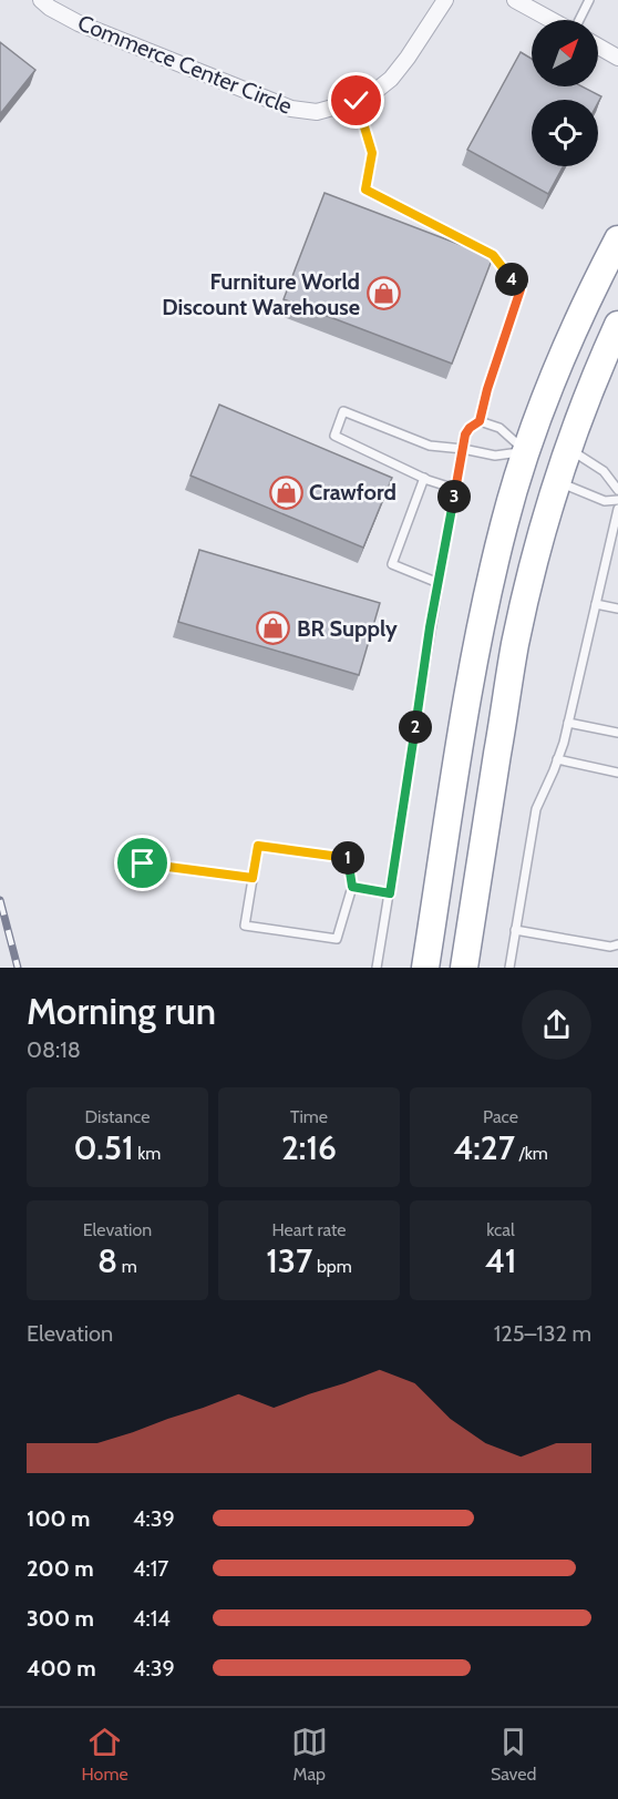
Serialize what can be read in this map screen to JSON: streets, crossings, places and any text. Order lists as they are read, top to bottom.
{
  "streets": {
    "street": ["Commerce Center Circle"]
  },
  "places": {
    "shop": ["Furniture World Discount Warehouse", "Crawford", "BR Supply"]
  },
  "north": "top right",
  "page": {
    "pins": [
      "4",
      "3",
      "2",
      "1"
    ],
    "heading": ["Morning run", "08:18"],
    "stats": [
      ["Distance", "0.51 km"],
      ["Time", "2:16"],
      ["Pace", "4:27 /km"],
      ["Elevation", "8 m"],
      ["Heart rate", "137 bpm"],
      ["kcal", "41"]
    ],
    "chart": ["Elevation", "125–132 m"],
    "list": [
      {
        "name": "100 m",
        "note": "4:39"
      },
      {
        "name": "200 m",
        "note": "4:17"
      },
      {
        "name": "300 m",
        "note": "4:14"
      },
      {
        "name": "400 m",
        "note": "4:39"
      }
    ],
    "tabs": ["Home", "Map", "Saved"]
  }
}
